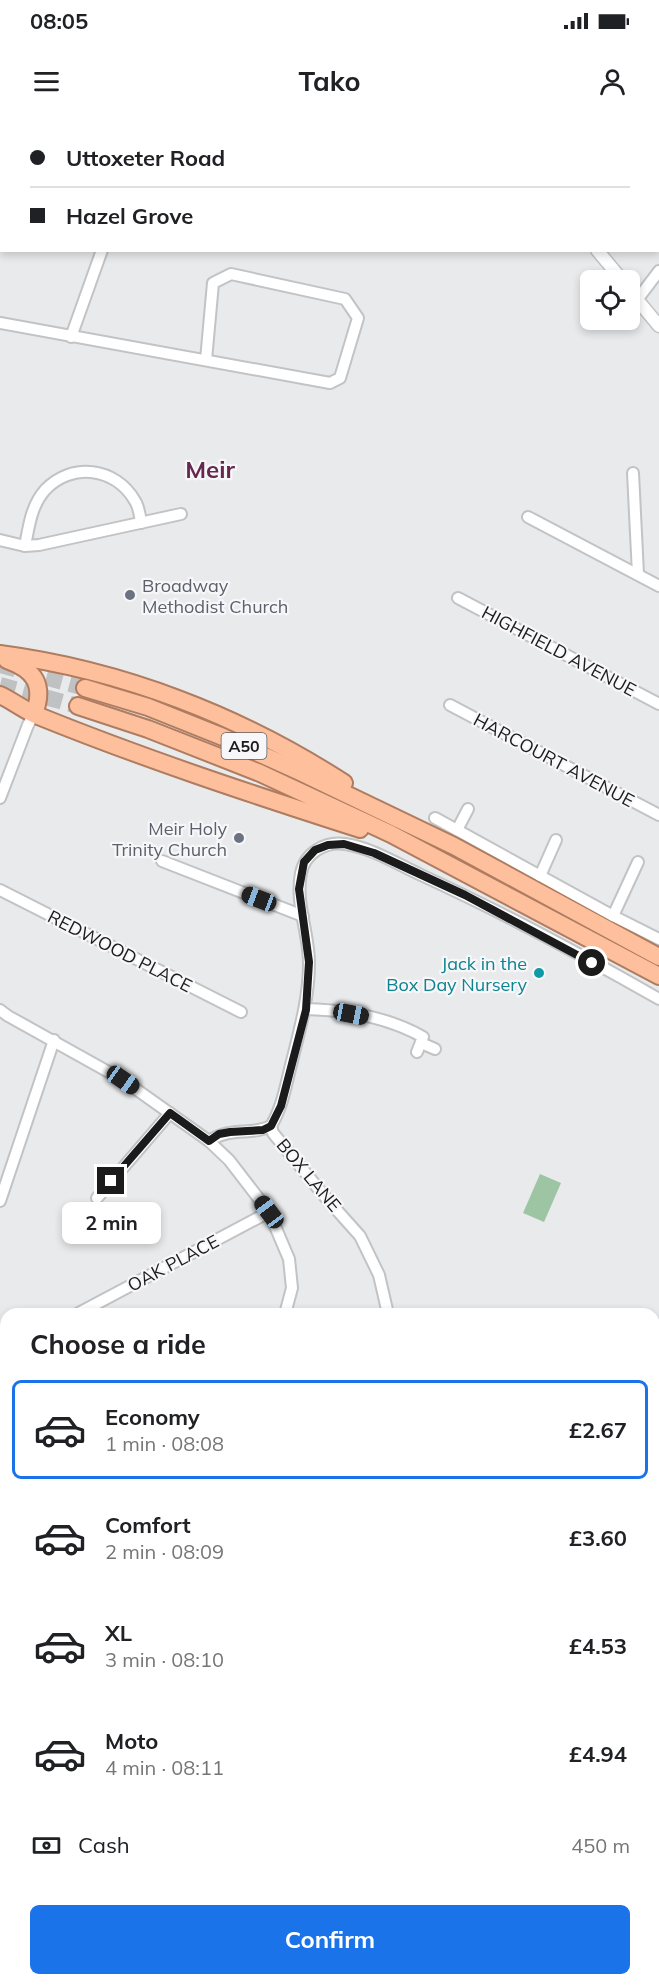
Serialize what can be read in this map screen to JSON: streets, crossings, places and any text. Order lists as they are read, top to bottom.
{
  "streets": {
    "highway": ["A50"],
    "street": [
      "HIGHFIELD AVENUE",
      "HARCOURT AVENUE",
      "REDWOOD PLACE",
      "BOX LANE",
      "OAK PLACE"
    ]
  },
  "districts": ["Meir"],
  "places": ["Broadway Methodist Church", "Meir Holy Trinity Church", "Jack in the Box Day Nursery"],
  "page": {
    "status": "08:05",
    "header": "Tako",
    "banner": ["Uttoxeter Road", "Hazel Grove"],
    "bubble": "2 min",
    "heading": "Choose a ride",
    "list": [
      {
        "name": "Economy",
        "note": "1 min · 08:08",
        "value": "£2.67"
      },
      {
        "name": "Comfort",
        "note": "2 min · 08:09",
        "value": "£3.60"
      },
      {
        "name": "XL",
        "note": "3 min · 08:10",
        "value": "£4.53"
      },
      {
        "name": "Moto",
        "note": "4 min · 08:11",
        "value": "£4.94"
      }
    ],
    "pay": ["Cash", "450 m"],
    "buttons": "Confirm"
  }
}
